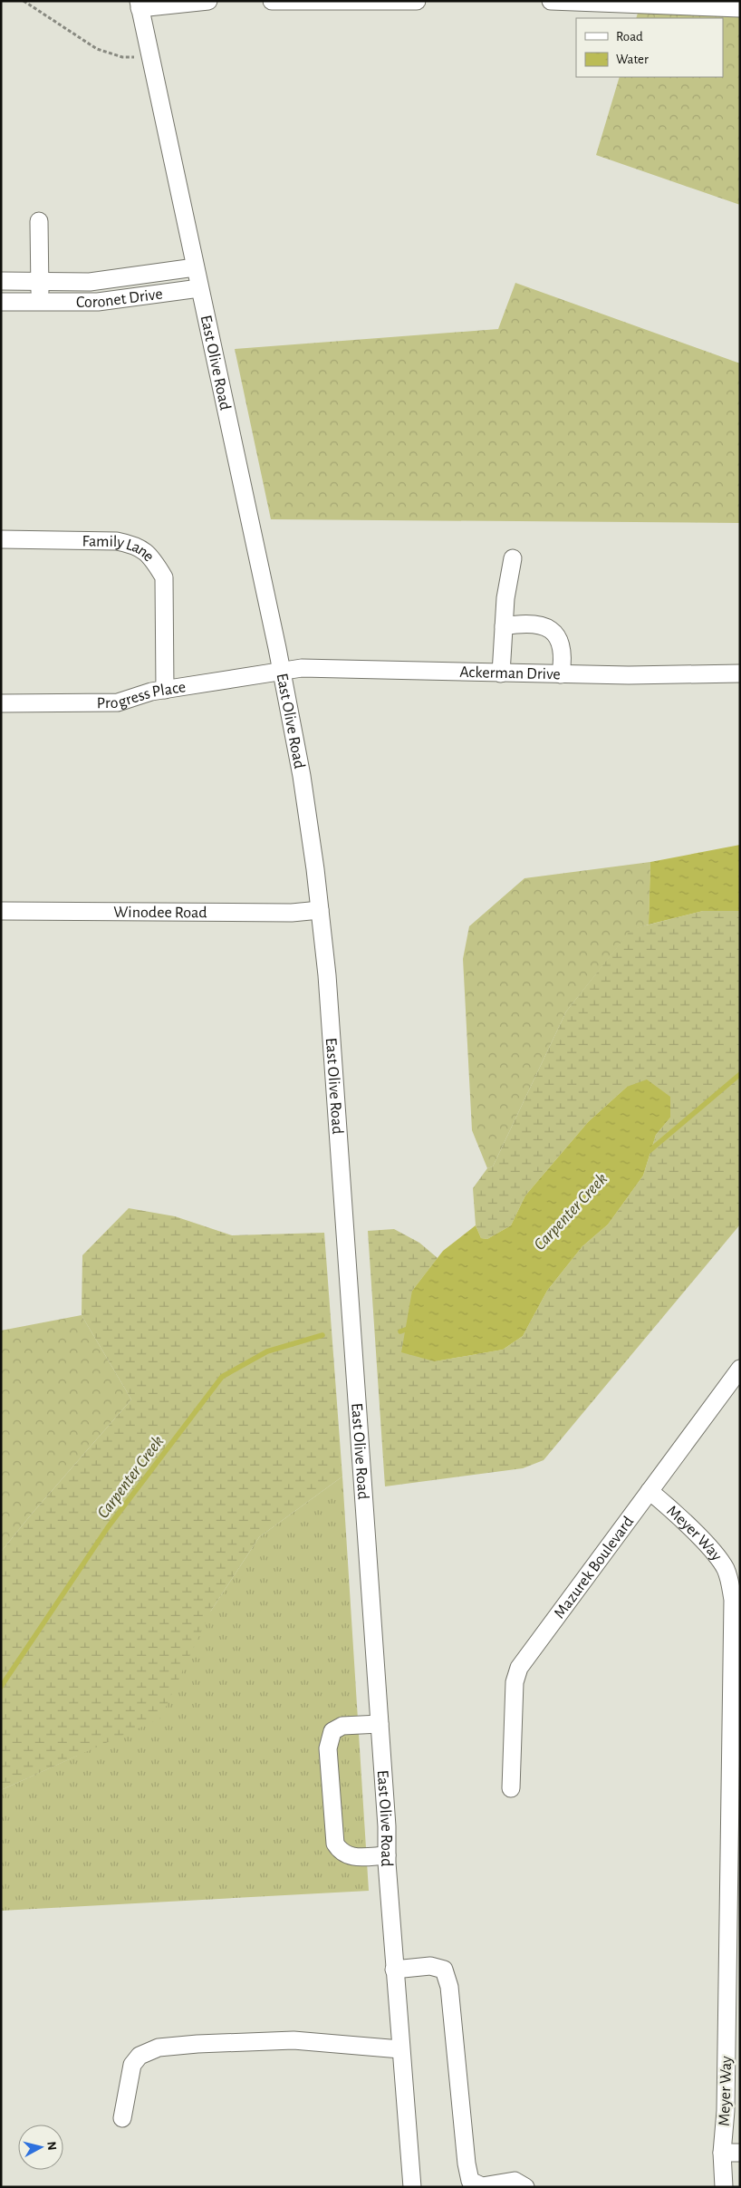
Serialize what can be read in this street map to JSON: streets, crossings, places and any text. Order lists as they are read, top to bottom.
{
  "streets": {
    "street": [
      "Coronet Drive",
      "East Olive Road",
      "Family Lane",
      "Ackerman Drive",
      "Progress Place",
      "Winodee Road",
      "Meyer Way",
      "Mazurek Boulevard"
    ]
  },
  "crossings": [
    ["Coronet Drive", "East Olive Road"],
    ["East Olive Road", "Ackerman Drive"],
    ["East Olive Road", "Progress Place"],
    ["East Olive Road", "Winodee Road"],
    ["Family Lane", "Progress Place"],
    ["Ackerman Drive", "Progress Place"],
    ["Meyer Way", "Mazurek Boulevard"]
  ],
  "water": ["Carpenter Creek"],
  "legend": ["Road", "Water"],
  "north": "right"
}
